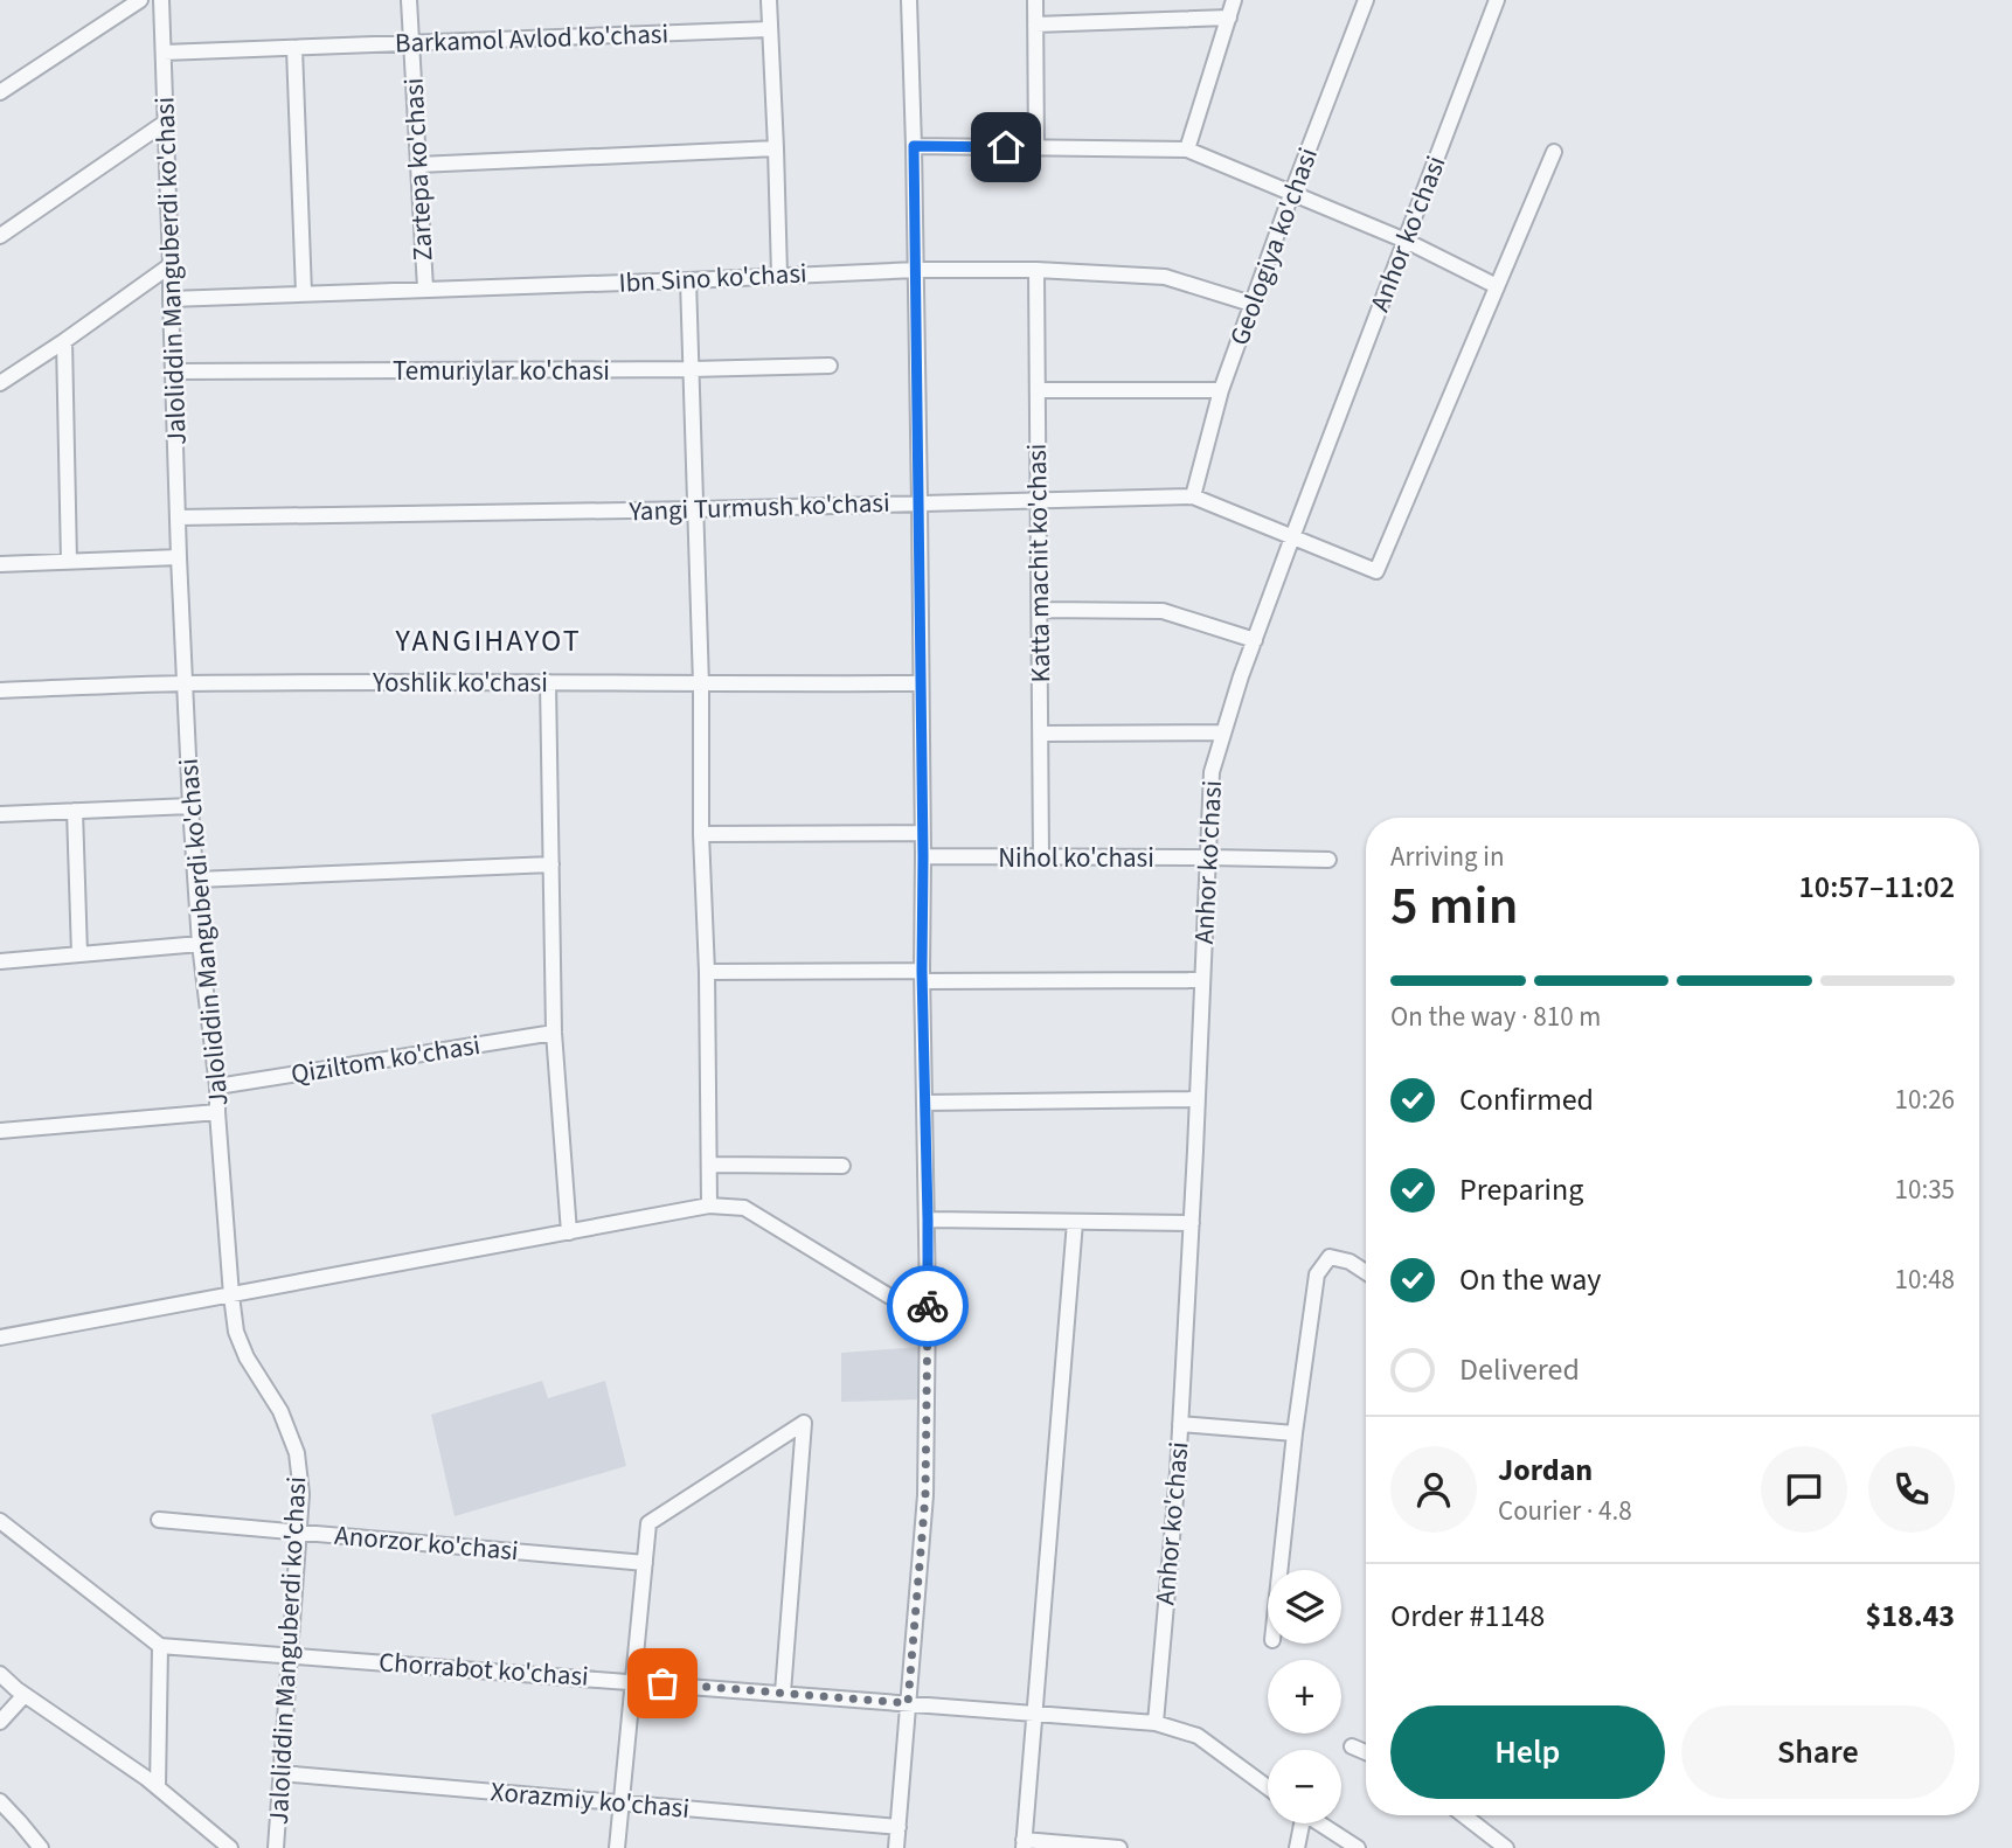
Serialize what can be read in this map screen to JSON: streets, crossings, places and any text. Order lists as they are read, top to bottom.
{
  "streets": {
    "street": [
      "Barkamol Avlod ko'chasi",
      "Zartepa ko'chasi",
      "Anhor ko'chasi",
      "Geologiya ko'chasi",
      "Jaloliddin Manguberdi ko'chasi",
      "Ibn Sino ko'chasi",
      "Temuriylar ko'chasi",
      "Yangi Turmush ko'chasi",
      "Katta machit ko'chasi",
      "Yoshlik ko'chasi",
      "Nihol ko'chasi",
      "Qiziltom ko'chasi",
      "Anorzor ko'chasi",
      "Chorrabot ko'chasi",
      "Xorazmiy ko'chasi"
    ]
  },
  "crossings": [
    ["Barkamol Avlod ko'chasi", "Zartepa ko'chasi"],
    ["Barkamol Avlod ko'chasi", "Jaloliddin Manguberdi ko'chasi"],
    ["Zartepa ko'chasi", "Ibn Sino ko'chasi"],
    ["Anhor ko'chasi", "Yangi Turmush ko'chasi"],
    ["Anhor ko'chasi", "Nihol ko'chasi"],
    ["Anhor ko'chasi", "Chorrabot ko'chasi"],
    ["Geologiya ko'chasi", "Ibn Sino ko'chasi"],
    ["Geologiya ko'chasi", "Yangi Turmush ko'chasi"],
    ["Jaloliddin Manguberdi ko'chasi", "Ibn Sino ko'chasi"],
    ["Jaloliddin Manguberdi ko'chasi", "Temuriylar ko'chasi"],
    ["Jaloliddin Manguberdi ko'chasi", "Yangi Turmush ko'chasi"],
    ["Jaloliddin Manguberdi ko'chasi", "Yoshlik ko'chasi"],
    ["Jaloliddin Manguberdi ko'chasi", "Qiziltom ko'chasi"],
    ["Jaloliddin Manguberdi ko'chasi", "Anorzor ko'chasi"],
    ["Jaloliddin Manguberdi ko'chasi", "Chorrabot ko'chasi"],
    ["Jaloliddin Manguberdi ko'chasi", "Xorazmiy ko'chasi"],
    ["Ibn Sino ko'chasi", "Katta machit ko'chasi"],
    ["Yangi Turmush ko'chasi", "Katta machit ko'chasi"],
    ["Katta machit ko'chasi", "Nihol ko'chasi"]
  ],
  "districts": ["YANGIHAYOT"],
  "page": {
    "heading": ["5 min", "Arriving in", "10:57–11:02"],
    "panel": [
      "Jordan",
      "Courier · 4.8",
      "Order #1148",
      "$18.43"
    ],
    "bar": "On the way · 810 m",
    "list": [
      ["Confirmed", "10:26"],
      ["Preparing", "10:35"],
      ["On the way", "10:48"],
      "Delivered"
    ],
    "map_buttons": ["+", "−"],
    "buttons": ["Help", "Share"]
  }
}
